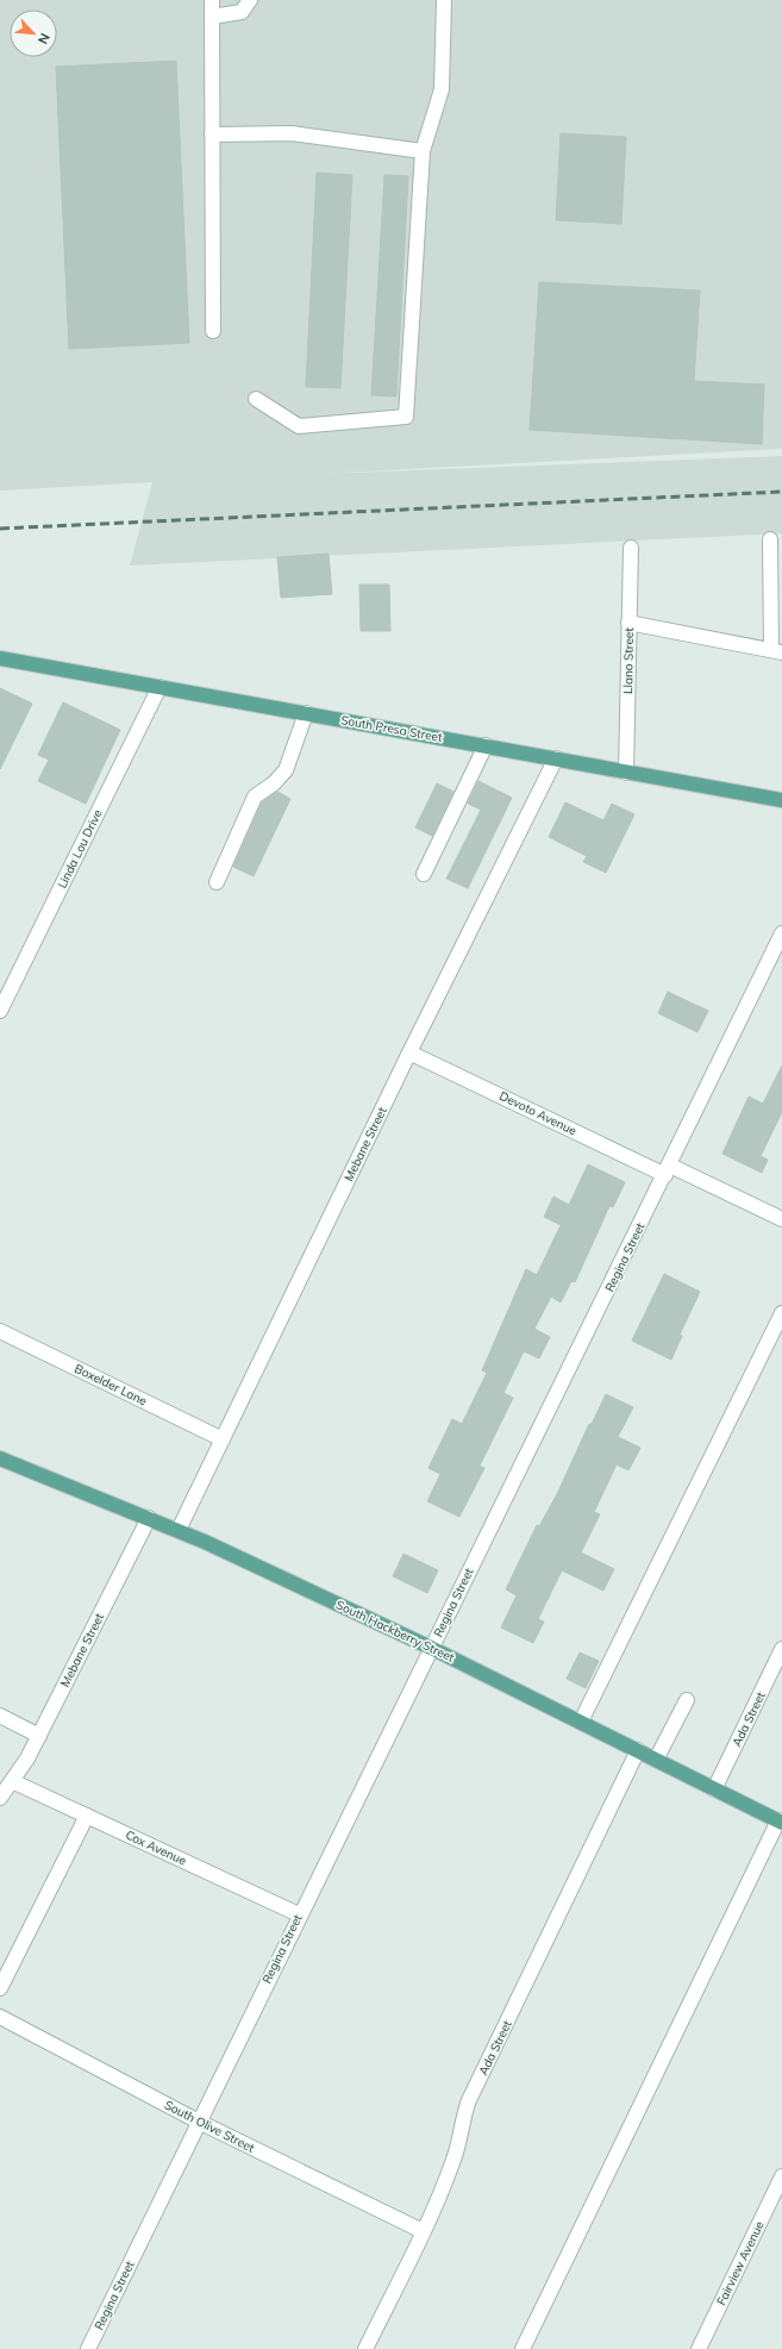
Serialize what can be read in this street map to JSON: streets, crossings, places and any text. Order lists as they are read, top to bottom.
{
  "streets": {
    "main road": ["South Presa Street", "South Hackberry Street"],
    "street": [
      "Llano Street",
      "Linda Lou Drive",
      "Devoto Avenue",
      "Mebane Street",
      "Regina Street",
      "Boxelder Lane",
      "Ada Street",
      "Cox Avenue",
      "South Olive Street",
      "Fairview Avenue"
    ]
  },
  "crossings": [
    ["Llano Street", "South Presa Street"],
    ["South Presa Street", "Linda Lou Drive"],
    ["South Presa Street", "Mebane Street"],
    ["Devoto Avenue", "Mebane Street"],
    ["Devoto Avenue", "Regina Street"],
    ["Mebane Street", "Boxelder Lane"],
    ["Mebane Street", "South Hackberry Street"],
    ["Mebane Street", "Cox Avenue"],
    ["Regina Street", "South Hackberry Street"],
    ["Regina Street", "Cox Avenue"],
    ["Regina Street", "South Olive Street"],
    ["South Hackberry Street", "Ada Street"],
    ["Ada Street", "South Olive Street"]
  ],
  "north": "bottom right"
}
